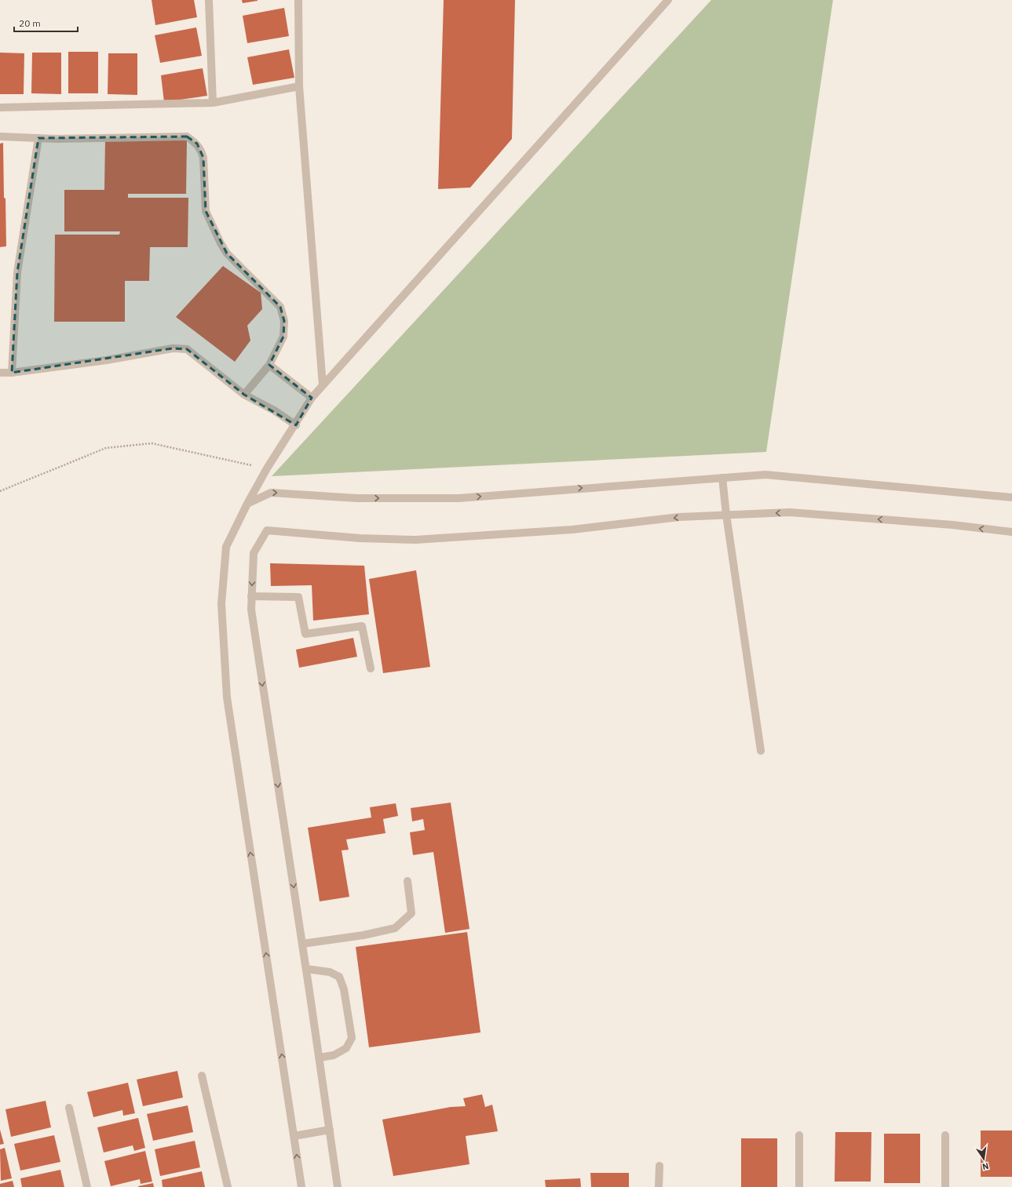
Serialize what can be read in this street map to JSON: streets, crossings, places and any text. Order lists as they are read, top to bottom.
{
  "scale_bar": "20 m",
  "north": "bottom"
}
